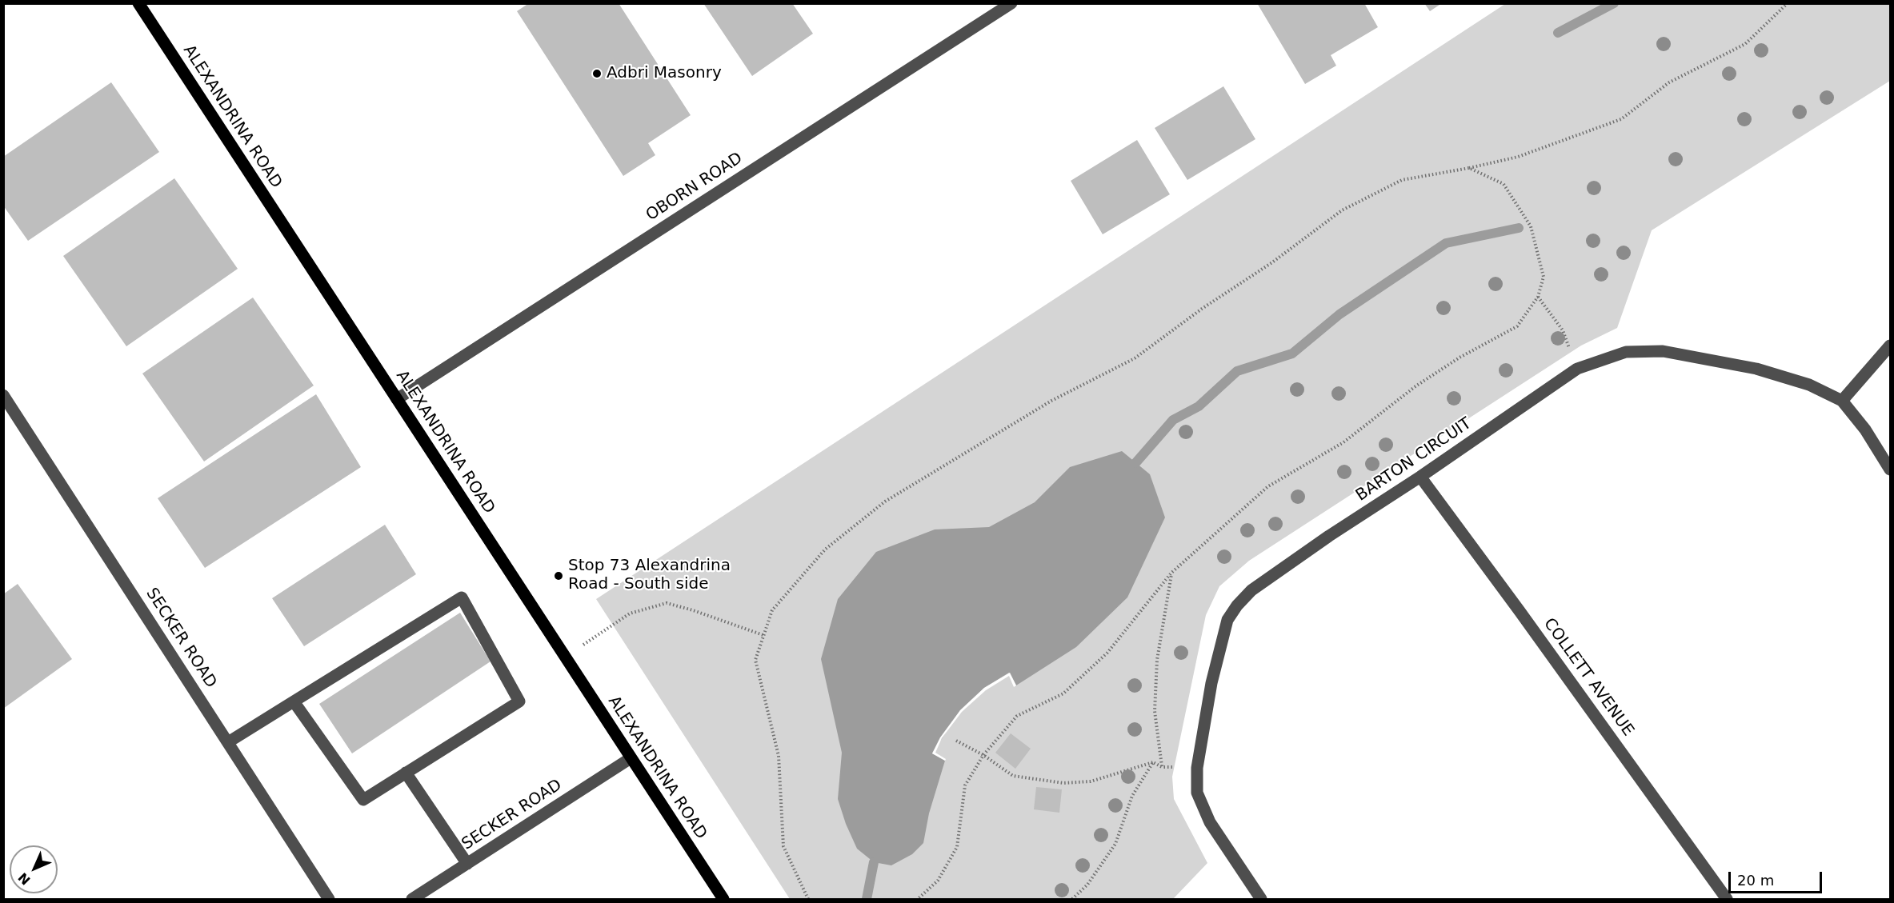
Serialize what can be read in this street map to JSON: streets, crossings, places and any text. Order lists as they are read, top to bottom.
{
  "streets": {
    "main road": ["ALEXANDRINA ROAD"],
    "street": [
      "OBORN ROAD",
      "BARTON CIRCUIT",
      "SECKER ROAD",
      "COLLETT AVENUE"
    ]
  },
  "crossings": [
    ["ALEXANDRINA ROAD", "OBORN ROAD"],
    ["ALEXANDRINA ROAD", "SECKER ROAD"],
    ["BARTON CIRCUIT", "COLLETT AVENUE"]
  ],
  "places": ["Adbri Masonry", "Stop 73 Alexandrina Road - South side"],
  "scale_bar": "20 m",
  "north": "bottom left"
}
